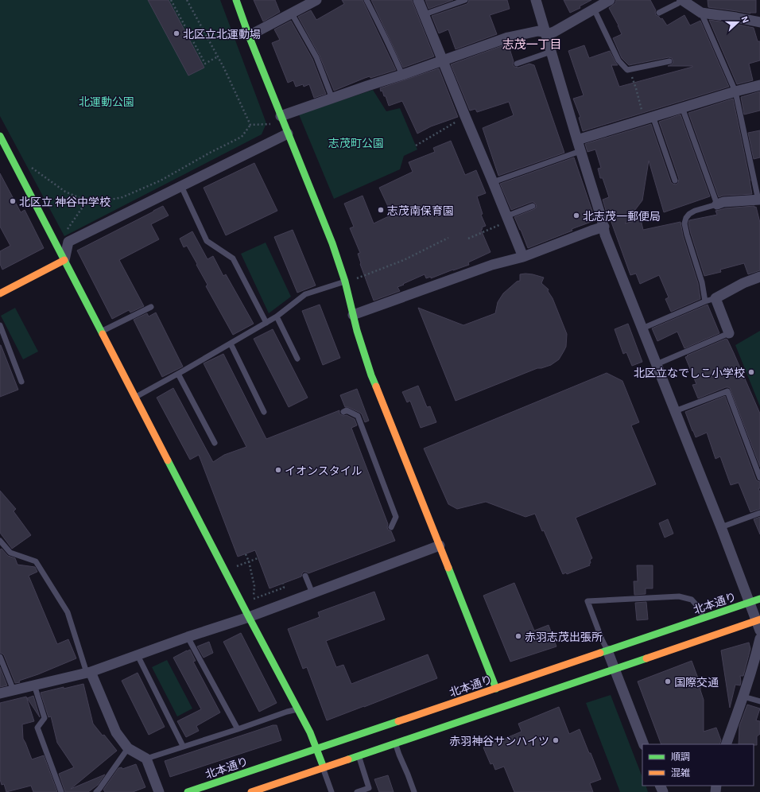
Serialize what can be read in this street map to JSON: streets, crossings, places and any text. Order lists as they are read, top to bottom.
{
  "streets": {
    "main road": ["北本通り"]
  },
  "districts": ["志茂一丁目"],
  "parks": ["北運動公園", "志茂町公園"],
  "places": [
    "北区立北運動場",
    "北区立 神谷中学校",
    "志茂南保育園",
    "北志茂一郵便局",
    "北区立なでしこ小学校",
    "イオンスタイル",
    "赤羽志茂出張所",
    "国際交通",
    "赤羽神谷サンハイツ"
  ],
  "legend": ["順調", "混雑"],
  "north": "right"
}
